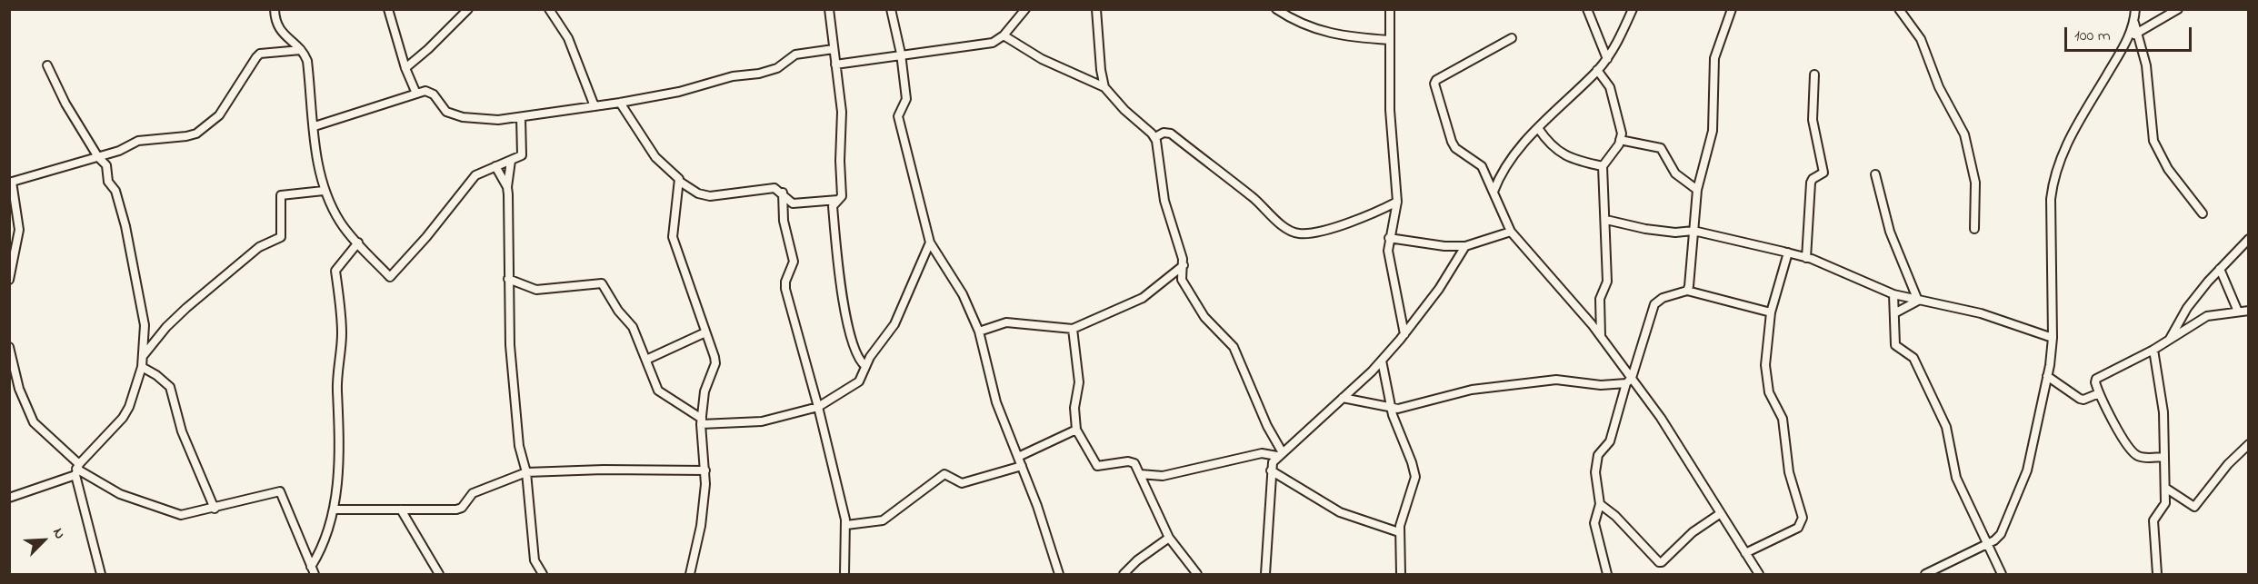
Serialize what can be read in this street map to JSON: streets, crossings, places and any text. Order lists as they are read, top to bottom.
{
  "scale_bar": "100 m",
  "north": "top right"
}
